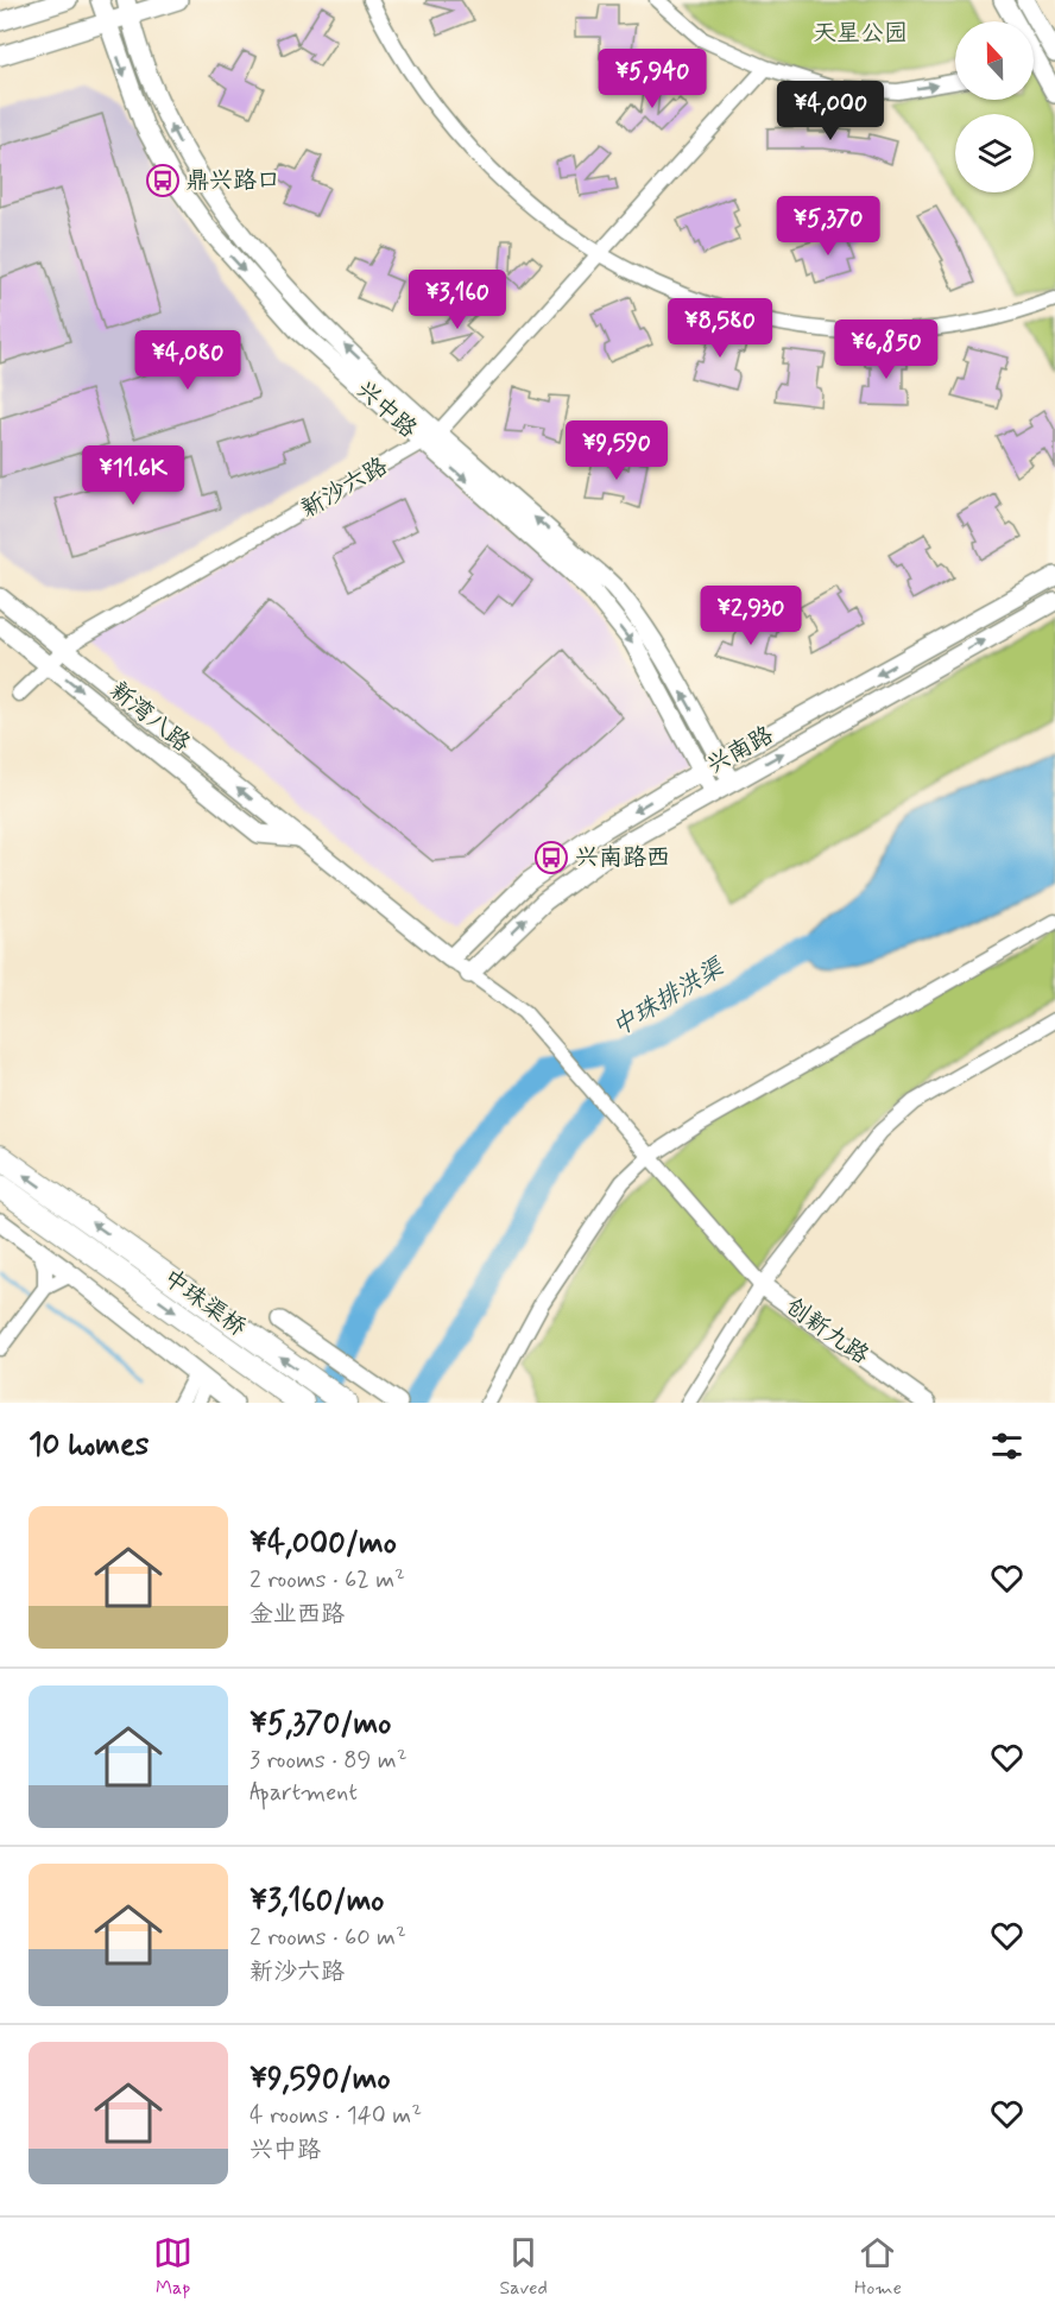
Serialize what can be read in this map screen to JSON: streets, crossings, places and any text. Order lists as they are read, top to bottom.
{
  "streets": {
    "highway": ["中珠渠桥"],
    "street": [
      "兴中路",
      "新沙六路",
      "新湾八路",
      "兴南路",
      "创新九路"
    ]
  },
  "crossings": [
    ["兴中路", "新沙六路"],
    ["兴中路", "兴南路"],
    ["新沙六路", "新湾八路"],
    ["新湾八路", "兴南路"]
  ],
  "water": ["中珠排洪渠"],
  "parks": ["天星公园"],
  "places": {
    "bus stop": ["鼎兴路口", "兴南路西"]
  },
  "north": "top",
  "page": {
    "price": [
      "¥5,940",
      "¥4,000",
      "¥5,370",
      "¥3,160",
      "¥8,580",
      "¥6,850",
      "¥4,080",
      "¥9,590",
      "¥11.6K",
      "¥2,930"
    ],
    "heading": "10 homes",
    "list": [
      {
        "name": "¥4,000/mo",
        "note": "2 rooms · 62 m² · 金业西路"
      },
      {
        "name": "¥5,370/mo",
        "note": "3 rooms · 89 m² · Apartment"
      },
      {
        "name": "¥3,160/mo",
        "note": "2 rooms · 60 m² · 新沙六路"
      },
      {
        "name": "¥9,590/mo",
        "note": "4 rooms · 140 m² · 兴中路"
      }
    ],
    "tabs": ["Map", "Saved", "Home"]
  }
}
